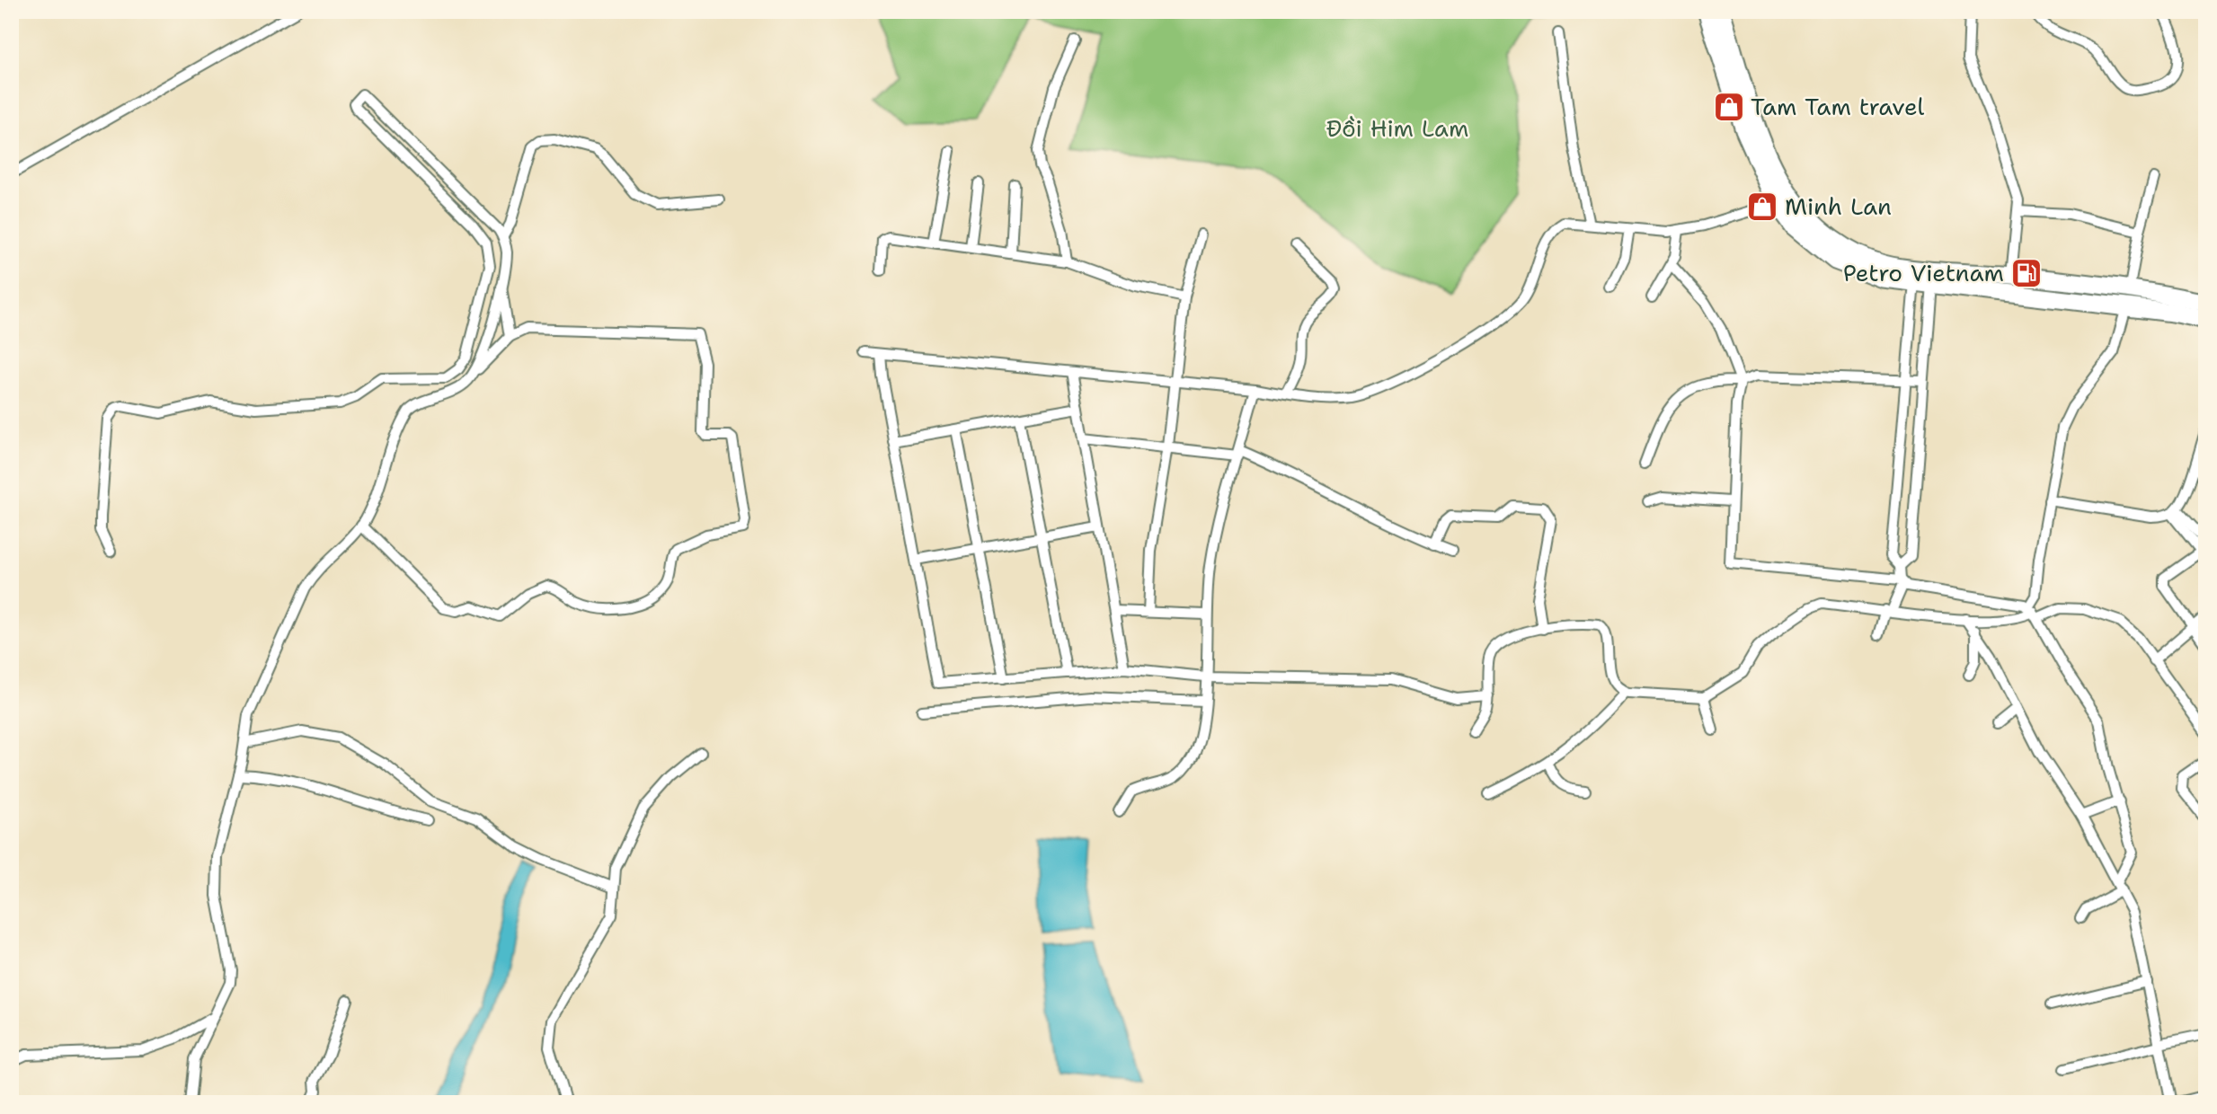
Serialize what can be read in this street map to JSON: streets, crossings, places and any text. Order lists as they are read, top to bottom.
{
  "parks": ["Đồi Him Lam"],
  "places": {
    "shop": ["Tam Tam travel", "Minh Lan"],
    "fuel station": ["Petro Vietnam"]
  }
}
